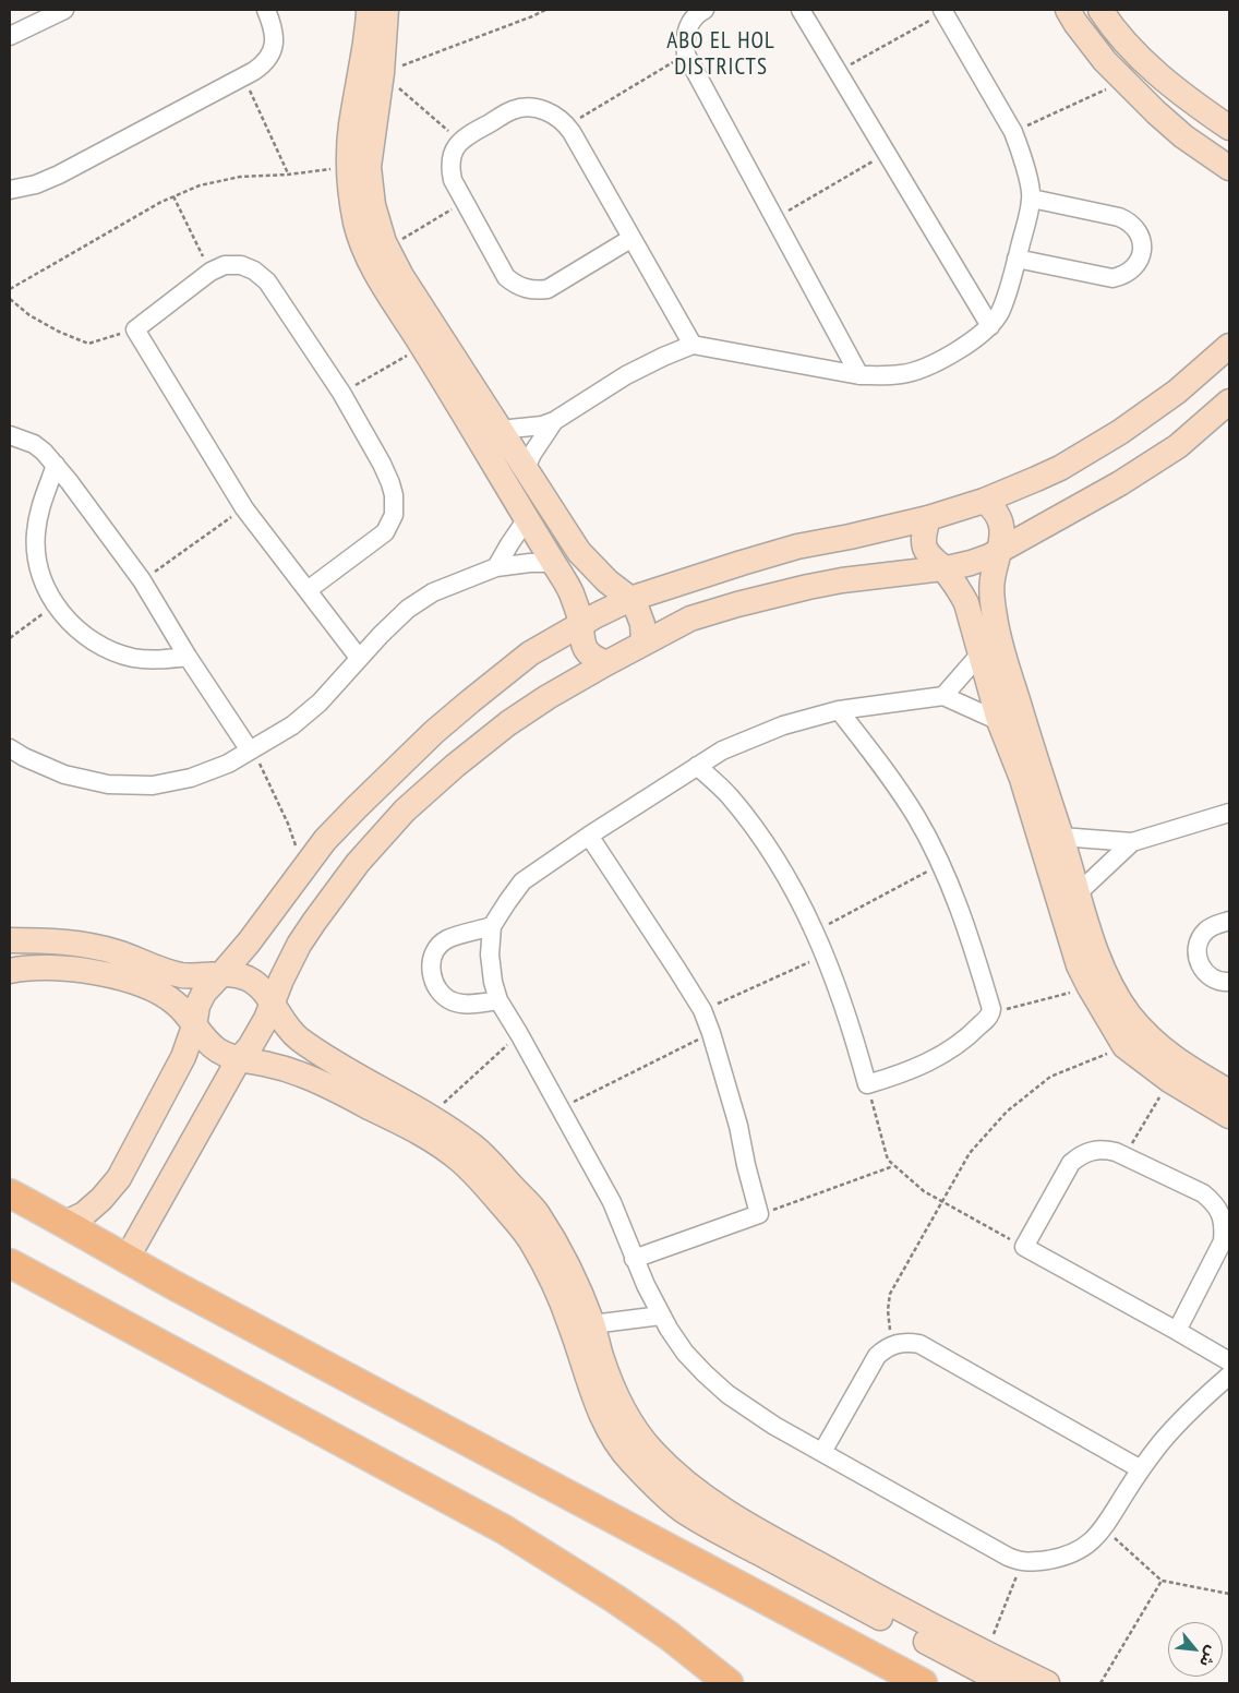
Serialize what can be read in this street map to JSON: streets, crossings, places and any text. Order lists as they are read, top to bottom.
{
  "districts": ["ABO EL HOL DISTRICTS"],
  "north": "bottom right"
}
